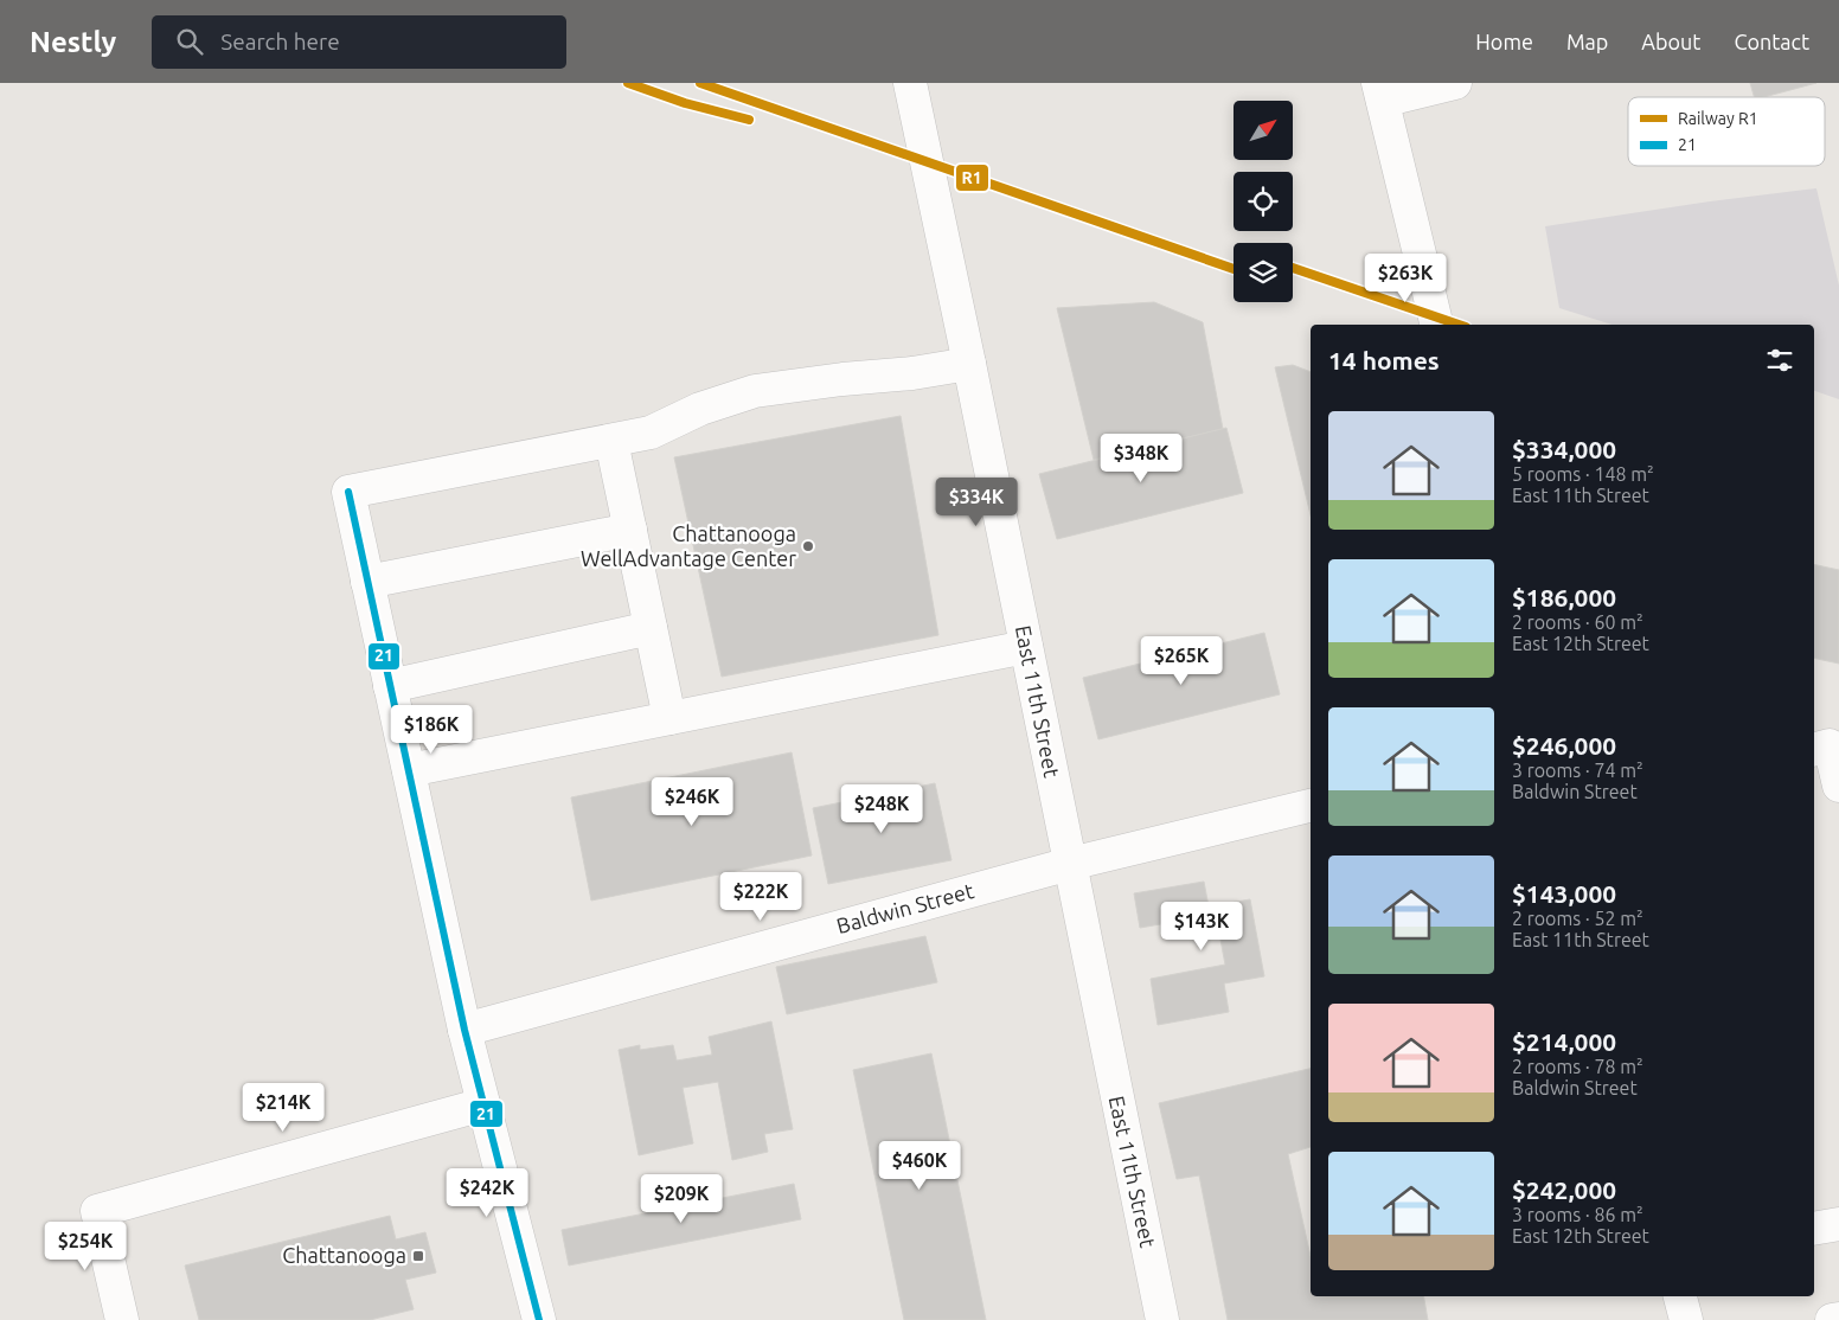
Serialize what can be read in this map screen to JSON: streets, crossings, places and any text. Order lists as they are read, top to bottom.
{
  "streets": {
    "street": ["East 11th Street", "Baldwin Street"]
  },
  "crossings": [
    ["East 11th Street", "Baldwin Street"]
  ],
  "places": {
    "other": ["Chattanooga WellAdvantage Center"],
    "transit": ["Chattanooga"]
  },
  "lines": ["rail line R1", "transit line 21"],
  "legend": ["Railway R1", "21"],
  "north": "top right",
  "page": {
    "header": "Nestly",
    "search": "Search here",
    "nav": [
      "Home",
      "Map",
      "About",
      "Contact"
    ],
    "price": [
      "$263K",
      "$348K",
      "$334K",
      "$265K",
      "$186K",
      "$246K",
      "$248K",
      "$222K",
      "$143K",
      "$214K",
      "$460K",
      "$242K",
      "$209K",
      "$254K"
    ],
    "heading": "14 homes",
    "list": [
      {
        "name": "$334,000",
        "note": "5 rooms · 148 m² · East 11th Street"
      },
      {
        "name": "$186,000",
        "note": "2 rooms · 60 m² · East 12th Street"
      },
      {
        "name": "$246,000",
        "note": "3 rooms · 74 m² · Baldwin Street"
      },
      {
        "name": "$143,000",
        "note": "2 rooms · 52 m² · East 11th Street"
      },
      {
        "name": "$214,000",
        "note": "2 rooms · 78 m² · Baldwin Street"
      },
      {
        "name": "$242,000",
        "note": "3 rooms · 86 m² · East 12th Street"
      }
    ]
  }
}
